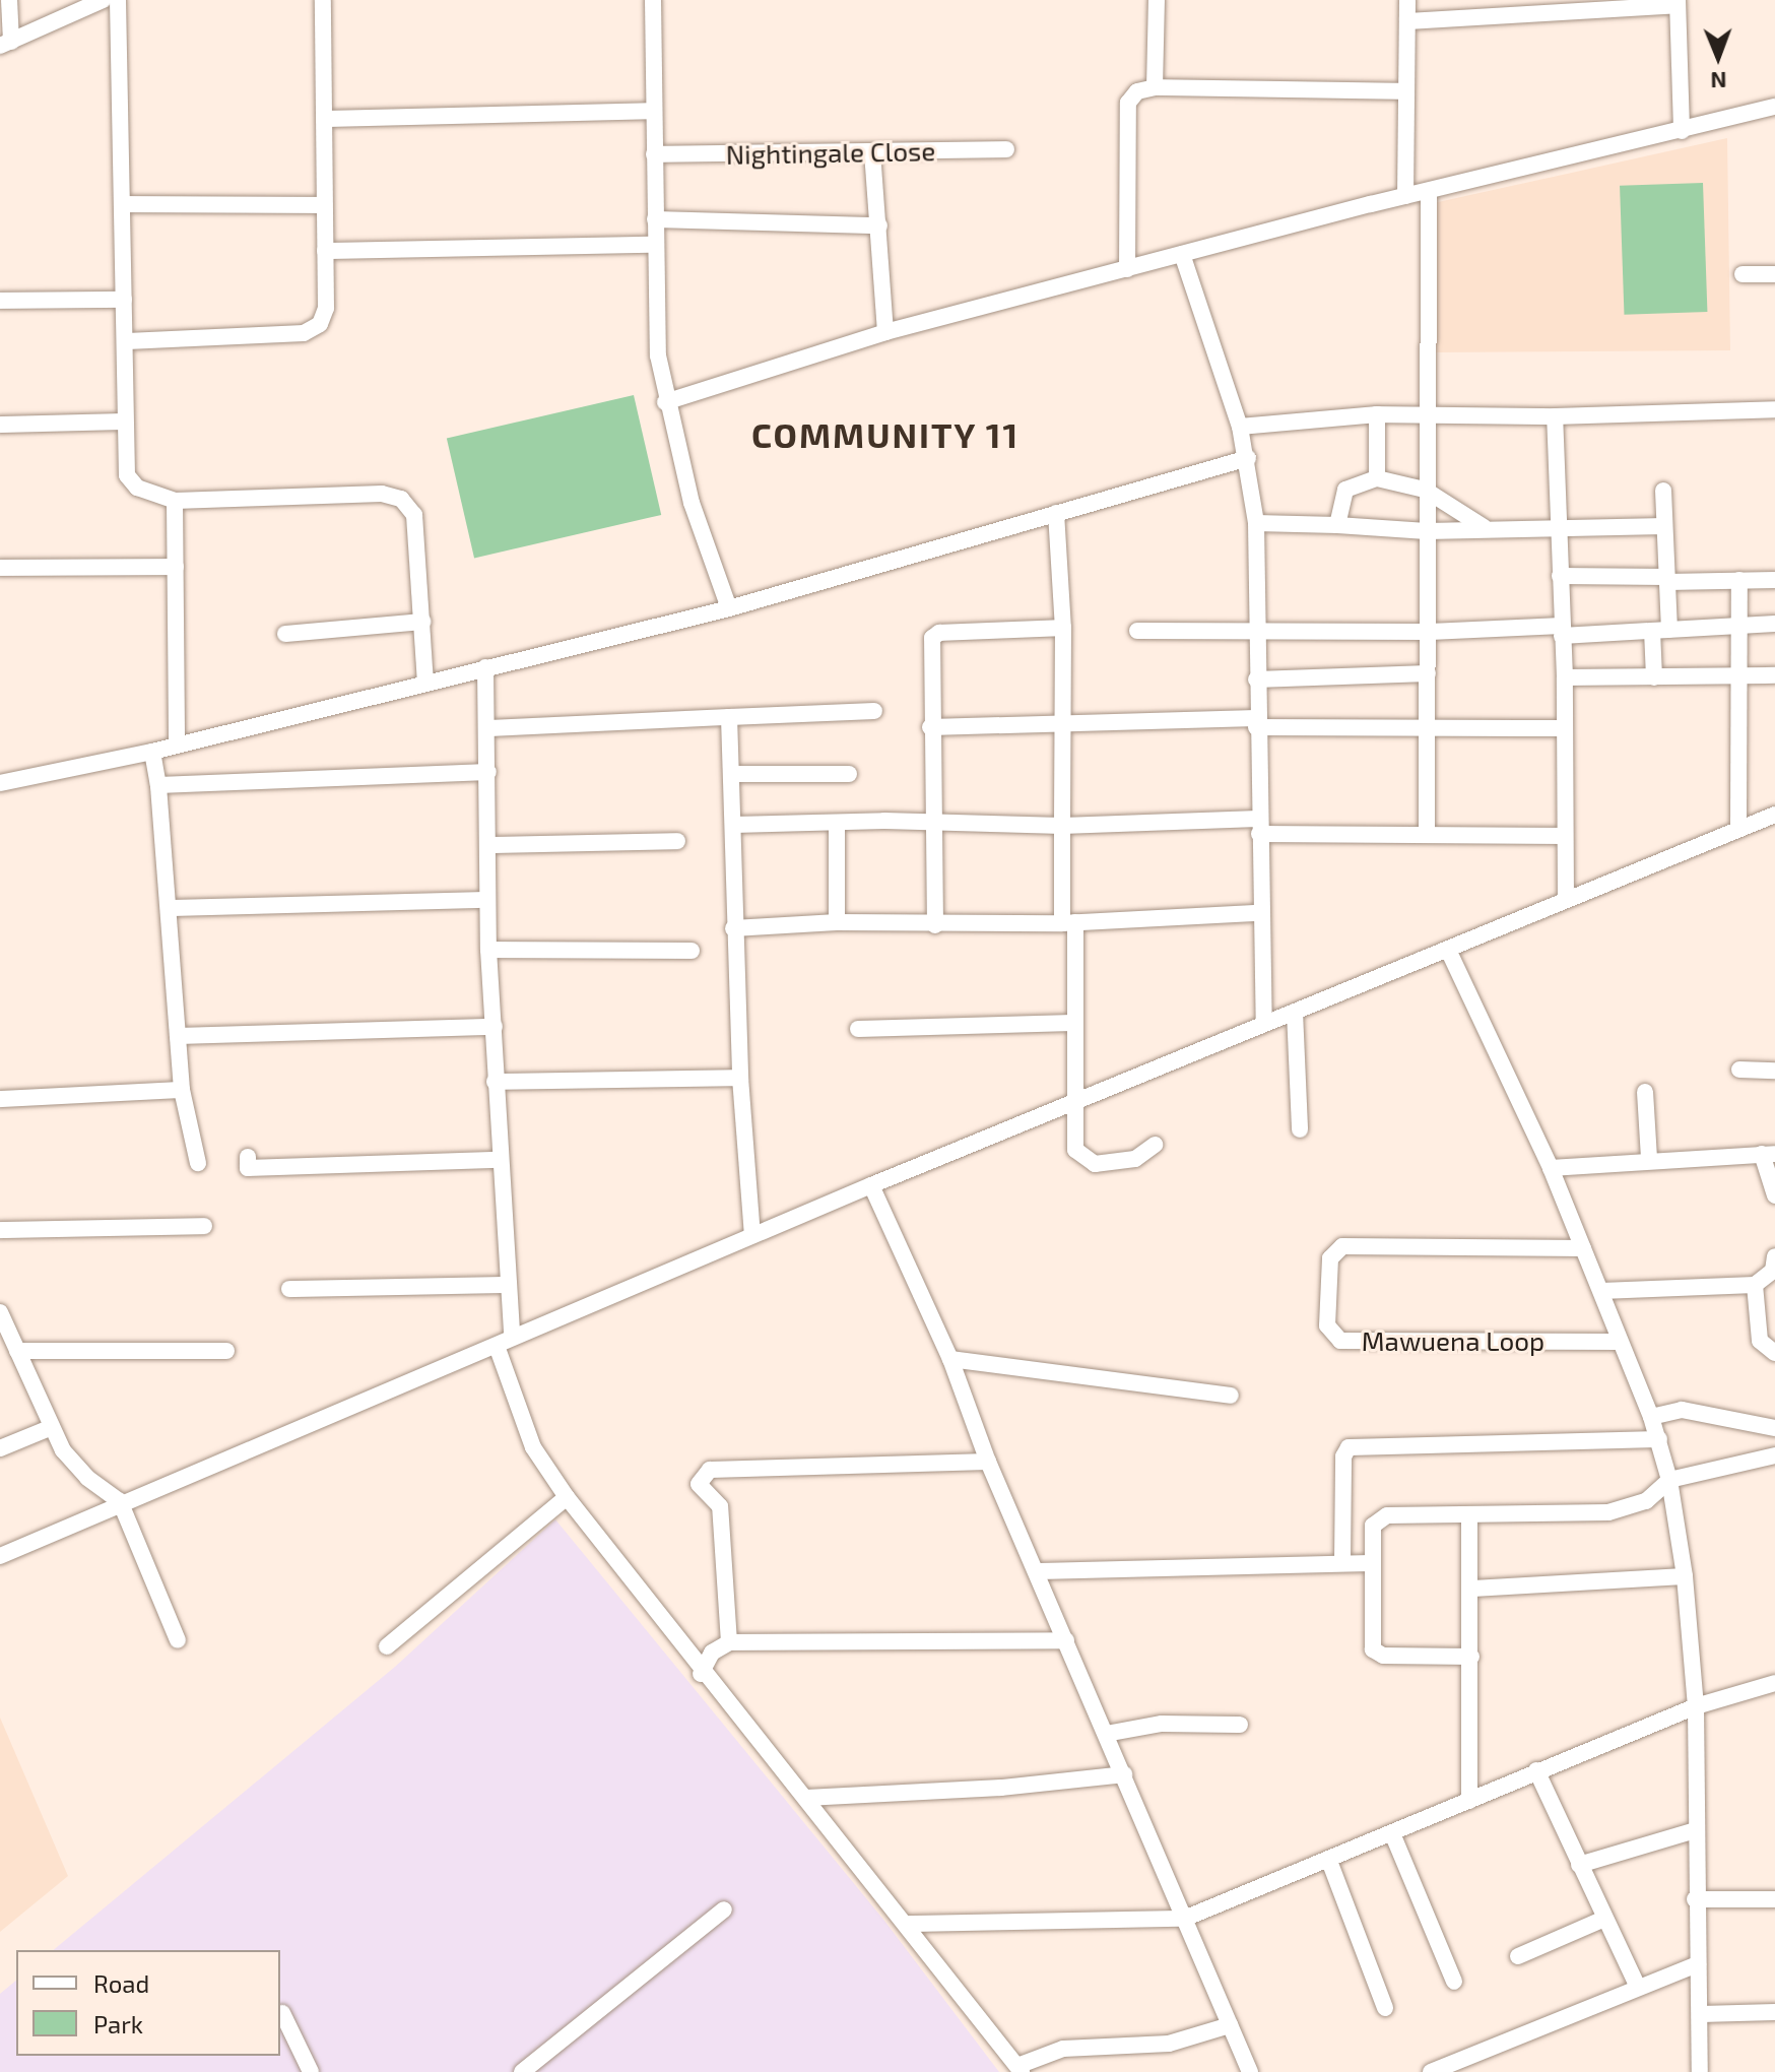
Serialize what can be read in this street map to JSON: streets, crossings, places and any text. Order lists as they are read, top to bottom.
{
  "streets": {
    "street": ["Nightingale Close", "Mawuena Loop"]
  },
  "districts": ["COMMUNITY 11"],
  "legend": ["Road", "Park"],
  "north": "bottom"
}
